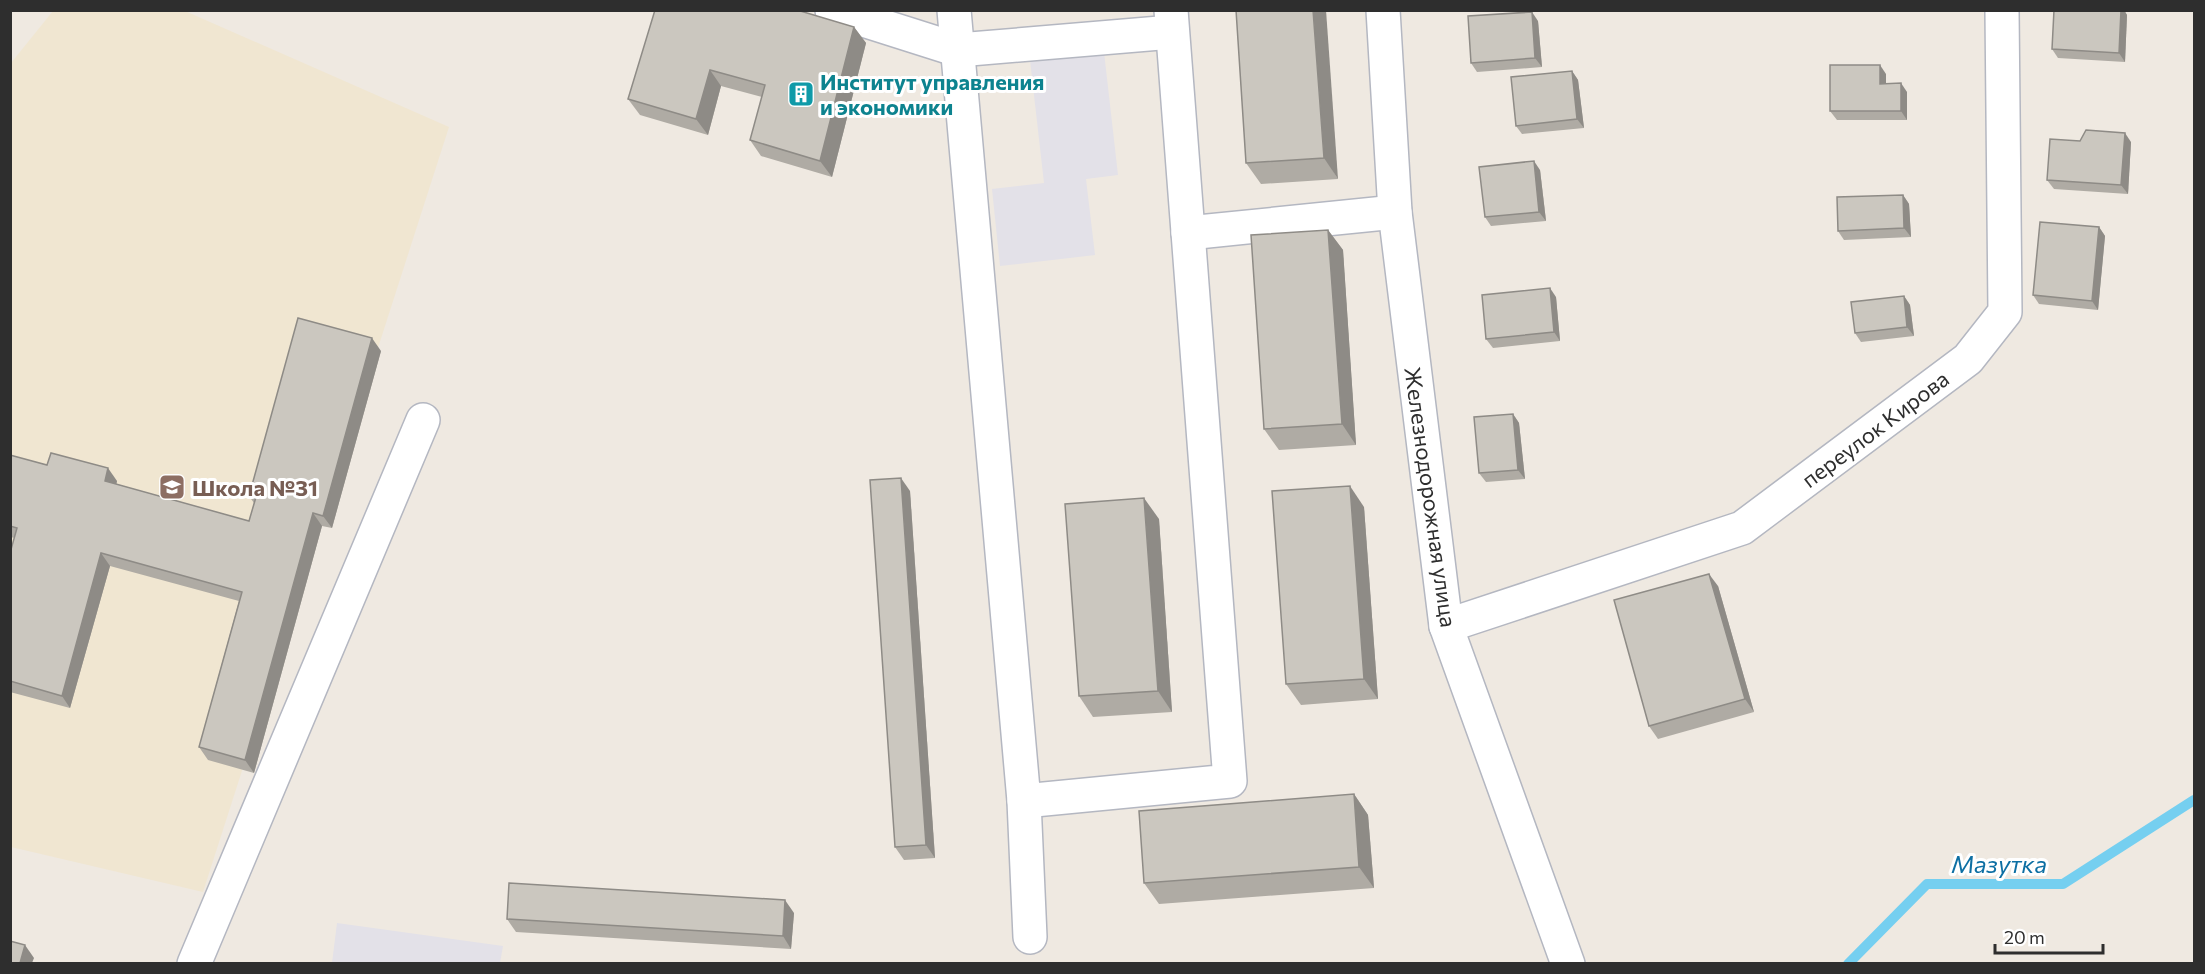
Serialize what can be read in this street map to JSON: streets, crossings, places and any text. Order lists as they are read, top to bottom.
{
  "streets": {
    "street": ["переулок Кирова", "Железнодорожная улица"]
  },
  "crossings": [
    ["переулок Кирова", "Железнодорожная улица"]
  ],
  "water": ["Мазутка"],
  "places": {
    "building": ["Институт управления и экономики"],
    "school or university": ["Школа №31"]
  },
  "scale_bar": "20 m"
}
